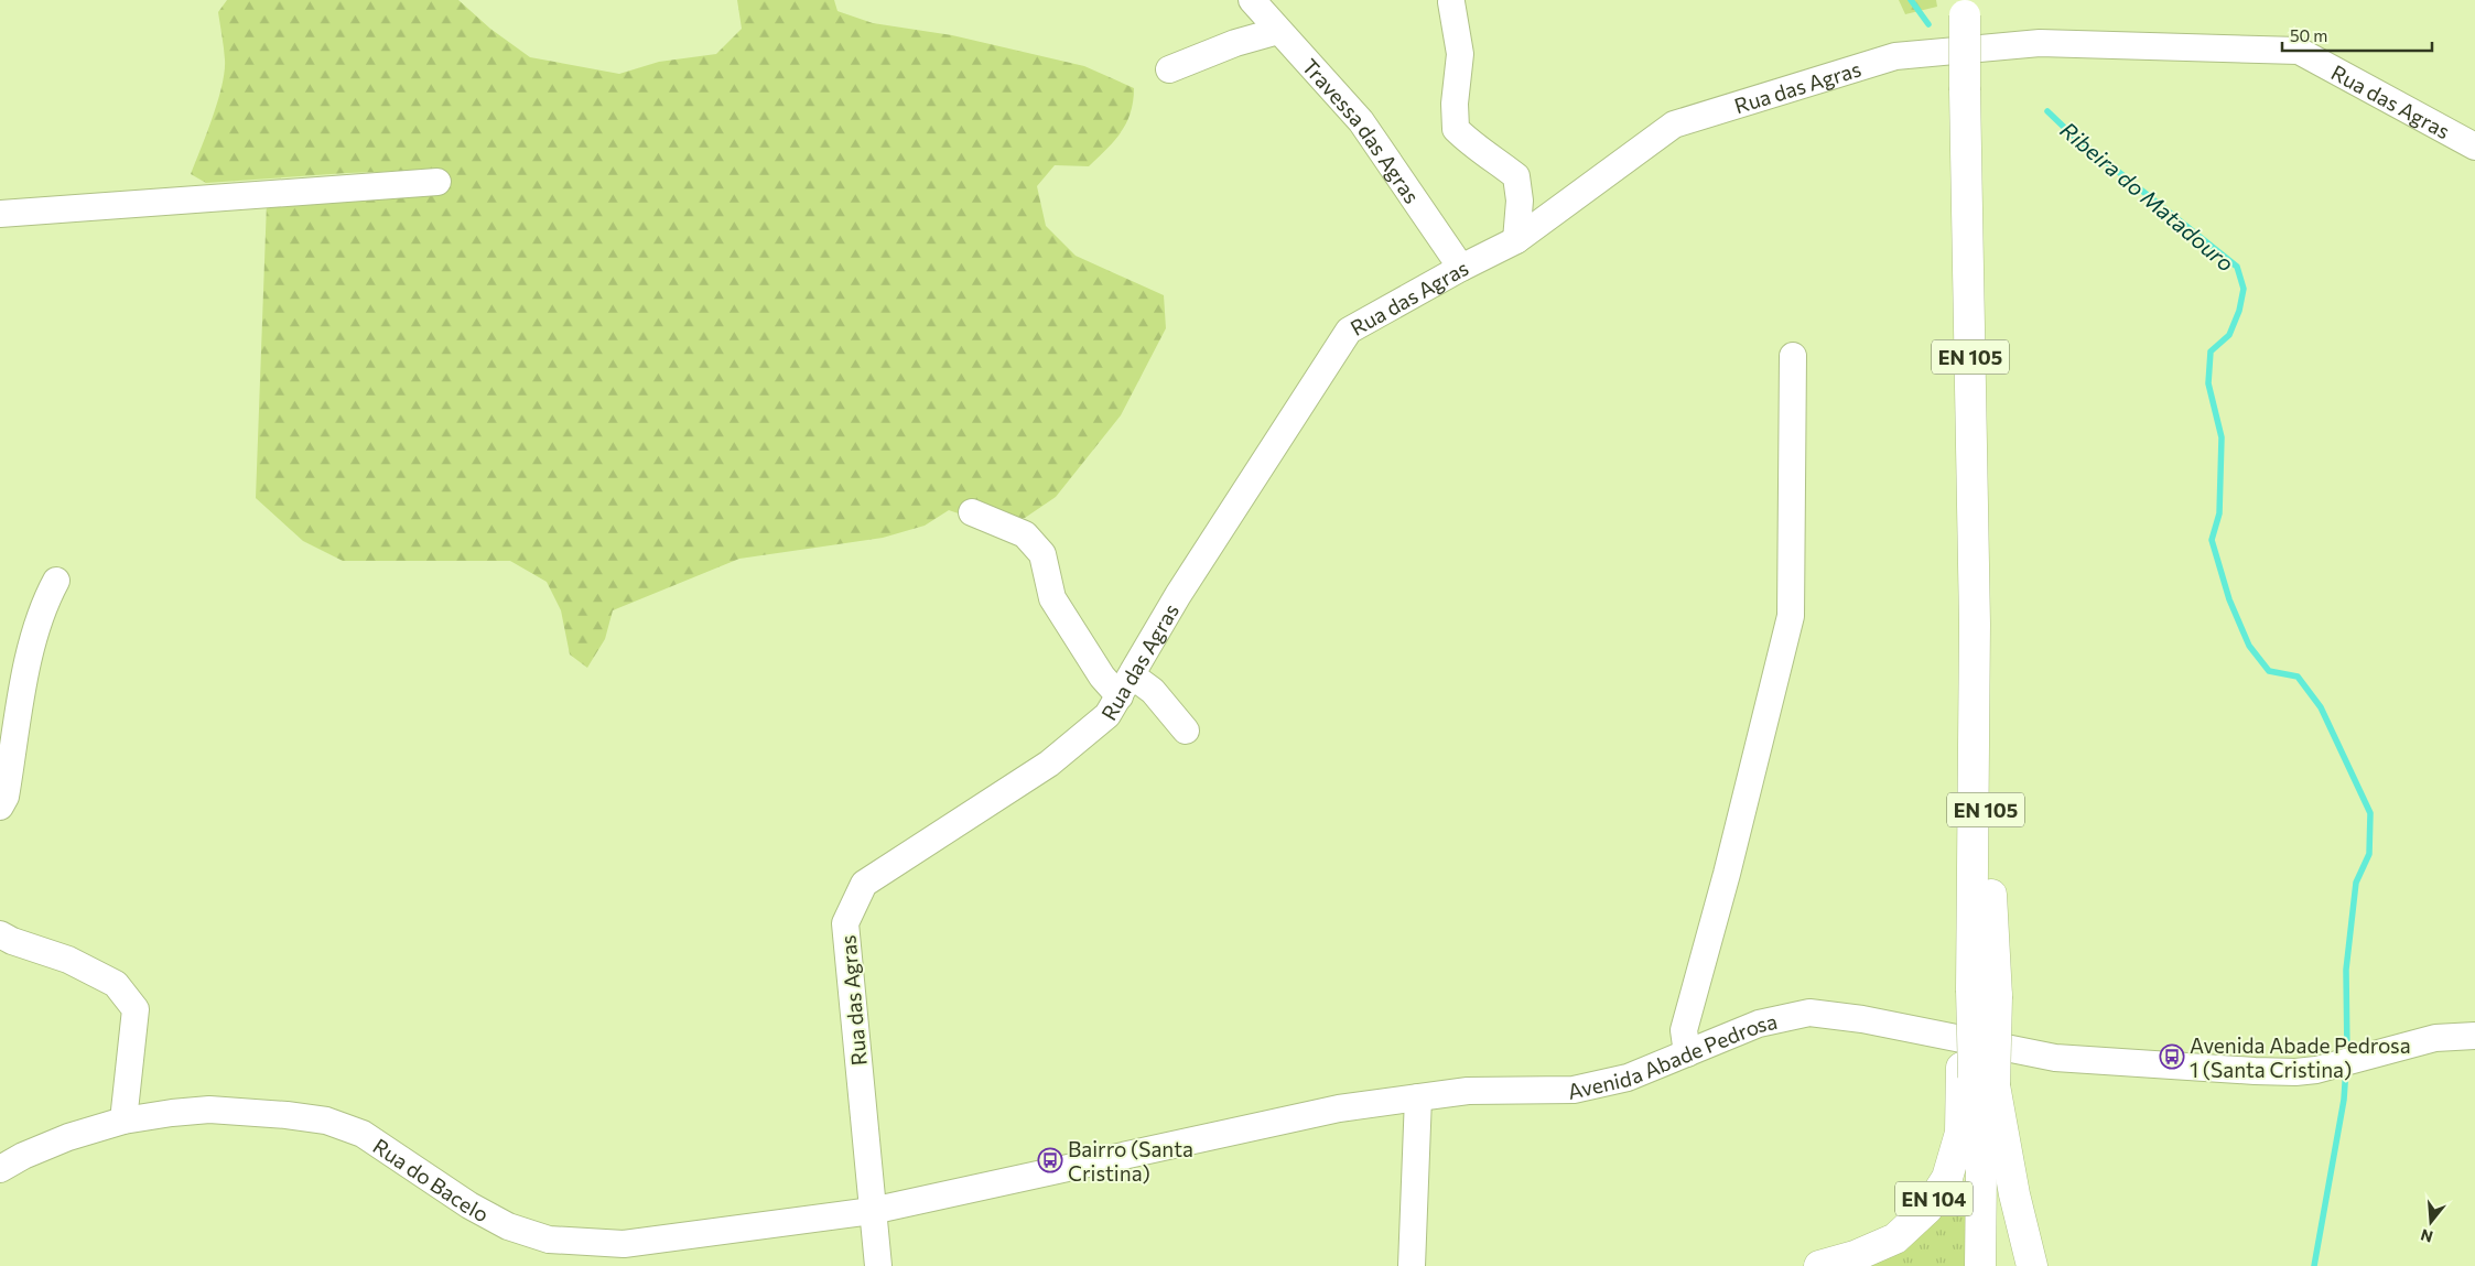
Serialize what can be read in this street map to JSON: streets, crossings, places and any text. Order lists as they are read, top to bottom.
{
  "streets": {
    "main road": ["EN 105", "EN 104"],
    "street": [
      "Rua das Agras",
      "Travessa das Agras",
      "Avenida Abade Pedrosa",
      "Rua do Bacelo"
    ]
  },
  "crossings": [
    ["Rua das Agras", "Travessa das Agras"],
    ["Rua das Agras", "Avenida Abade Pedrosa"],
    ["Rua das Agras", "Rua do Bacelo"],
    ["EN 105", "EN 104"],
    ["Avenida Abade Pedrosa", "Rua do Bacelo"]
  ],
  "water": ["Ribeira do Matadouro"],
  "places": {
    "bus stop": ["Avenida Abade Pedrosa 1 (Santa Cristina)", "Bairro (Santa Cristina)"]
  },
  "scale_bar": "50 m",
  "north": "bottom"
}
